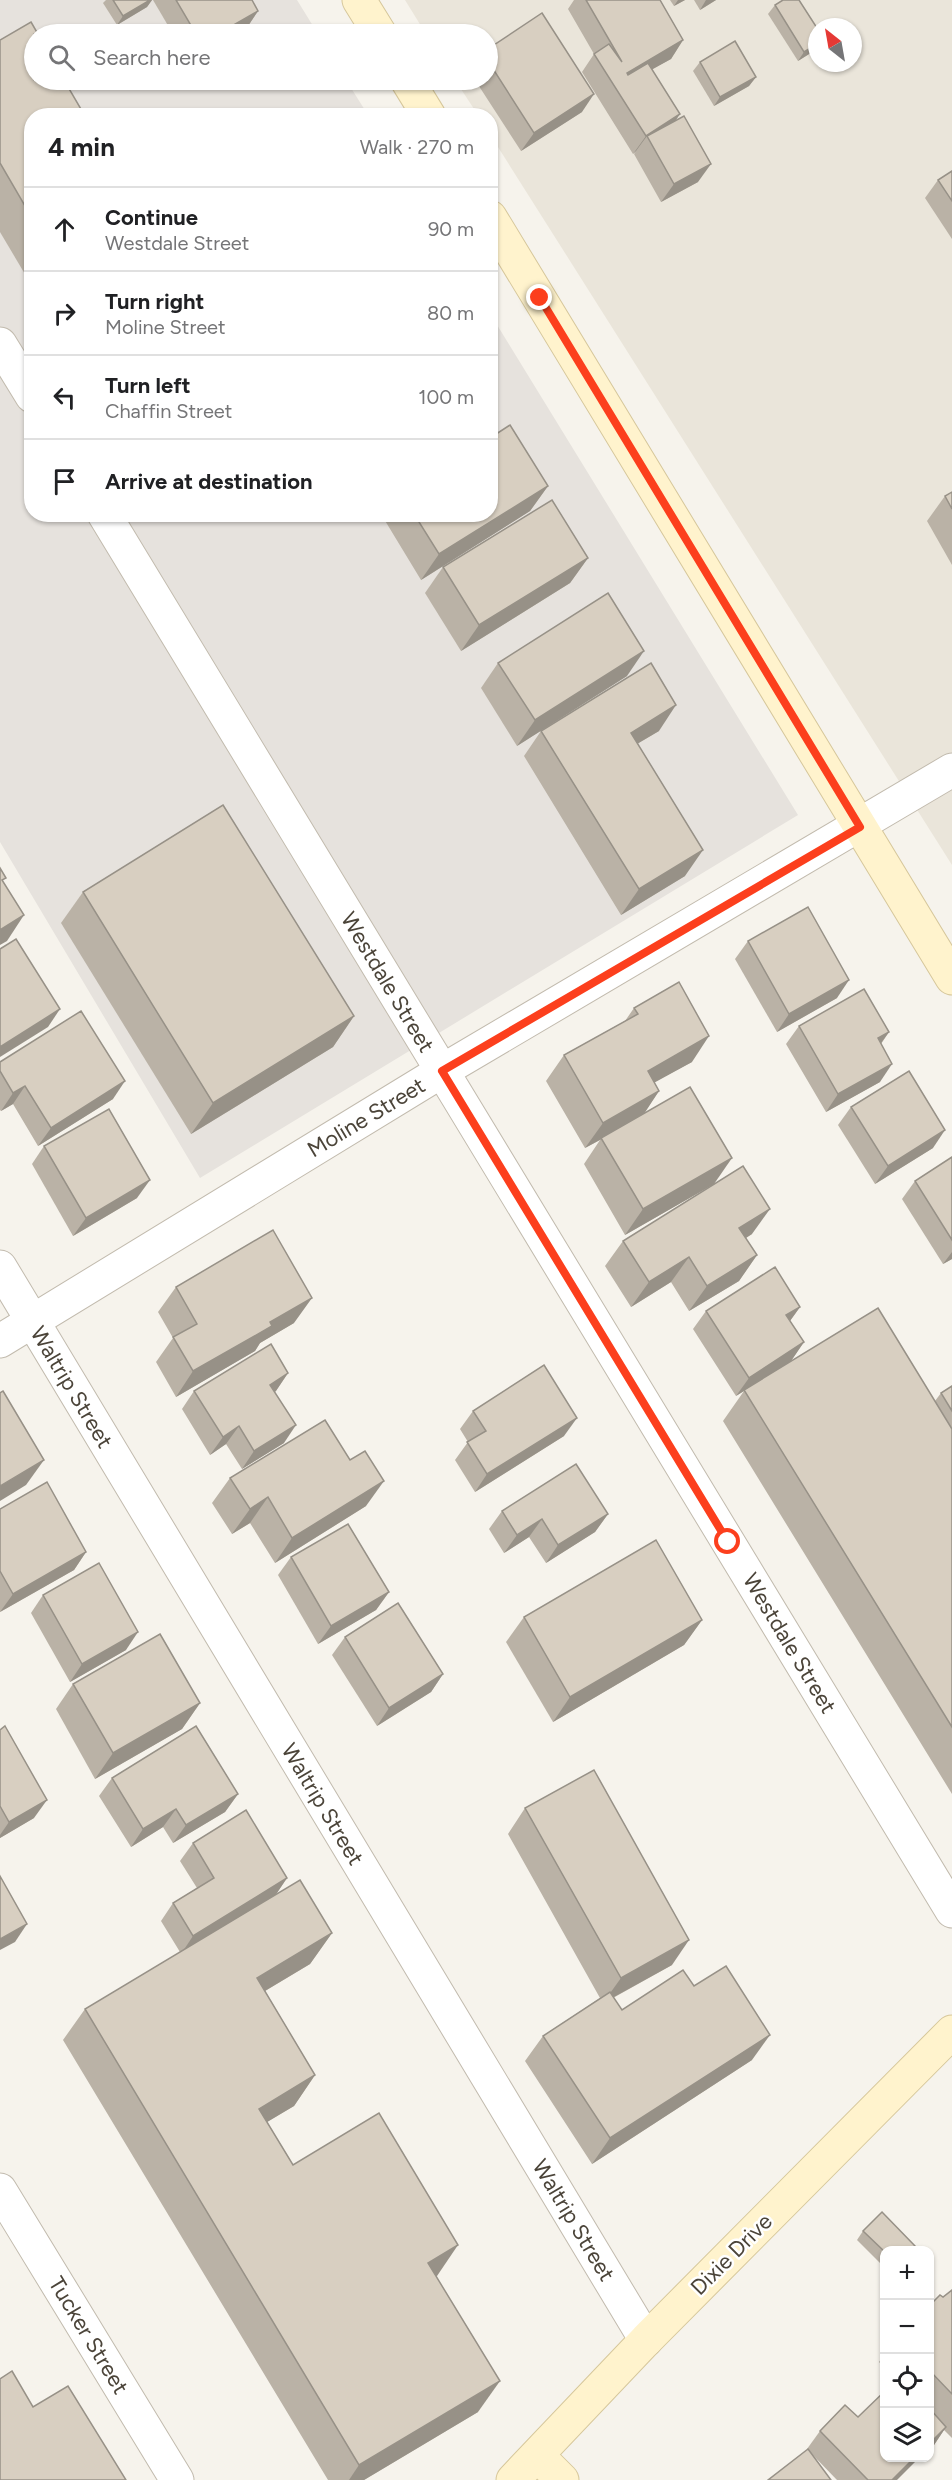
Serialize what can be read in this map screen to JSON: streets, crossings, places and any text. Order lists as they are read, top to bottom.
{
  "streets": {
    "street": [
      "Westdale Street",
      "Moline Street",
      "Waltrip Street",
      "Dixie Drive",
      "Tucker Street"
    ]
  },
  "crossings": [
    ["Westdale Street", "Moline Street"],
    ["Moline Street", "Waltrip Street"],
    ["Waltrip Street", "Dixie Drive"]
  ],
  "north": "top left",
  "page": {
    "search": "Search here",
    "heading": ["4 min", "Walk · 270 m"],
    "list": [
      ["Continue", "Westdale Street", "90 m"],
      ["Turn right", "Moline Street", "80 m"],
      ["Turn left", "Chaffin Street", "100 m"],
      "Arrive at destination"
    ],
    "map_buttons": ["+", "−"]
  }
}
